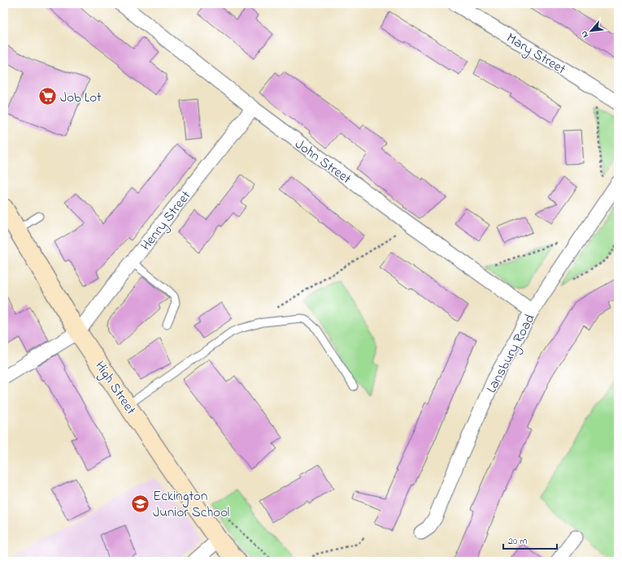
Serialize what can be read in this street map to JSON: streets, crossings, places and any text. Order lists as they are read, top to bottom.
{
  "streets": {
    "main road": ["High Street"],
    "street": [
      "Mary Street",
      "John Street",
      "Henry Street",
      "Lansbury Road"
    ]
  },
  "crossings": [
    ["John Street", "Henry Street"],
    ["John Street", "Lansbury Road"],
    ["Henry Street", "High Street"]
  ],
  "places": {
    "supermarket": ["Job Lot"],
    "school or university": ["Eckington Junior School"]
  },
  "scale_bar": "20 m",
  "north": "bottom left"
}
